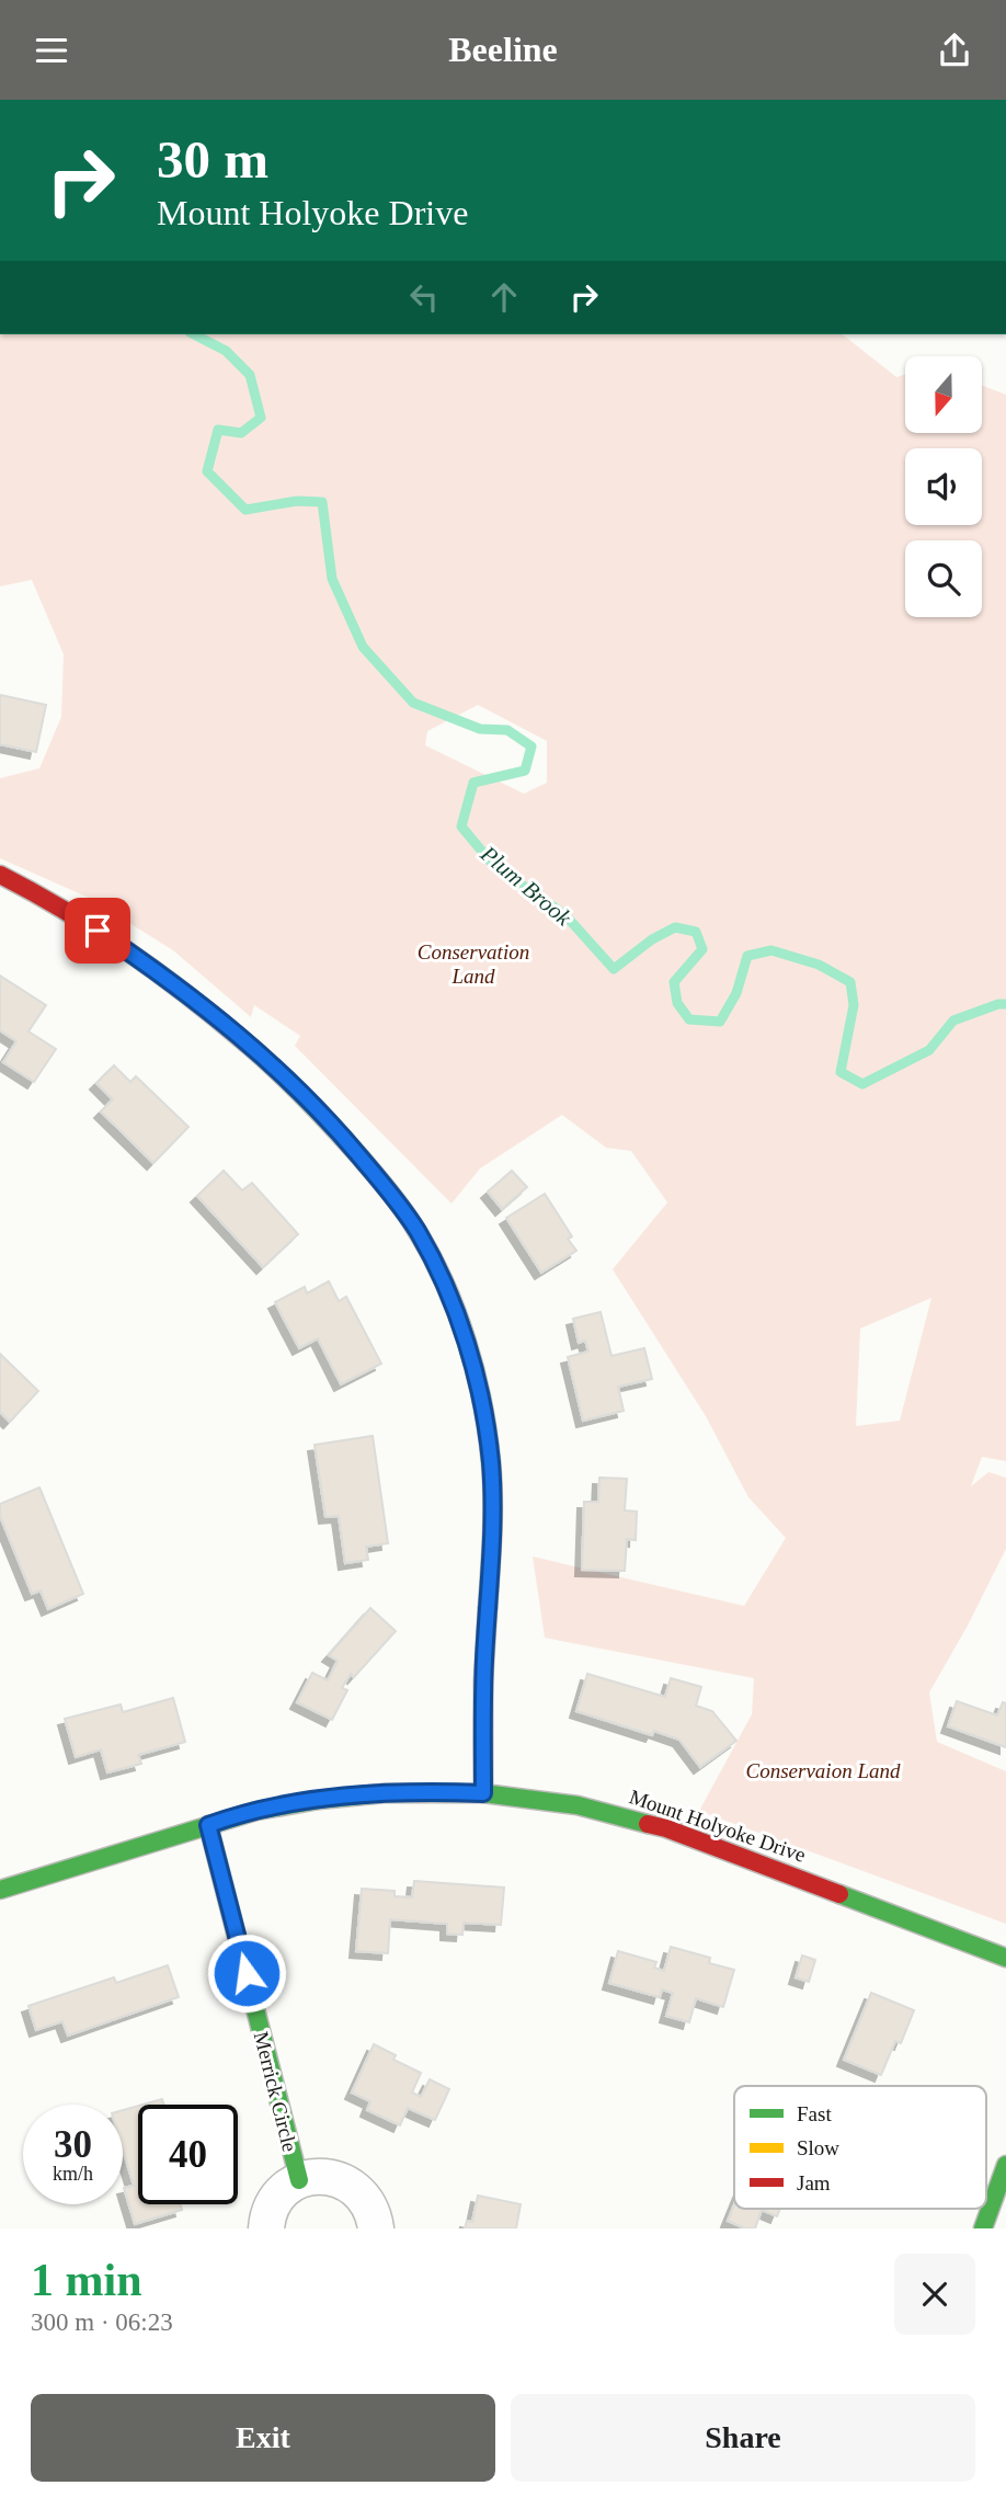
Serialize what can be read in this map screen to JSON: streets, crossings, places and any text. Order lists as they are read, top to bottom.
{
  "streets": {
    "street": ["Mount Holyoke Drive", "Merrick Circle"]
  },
  "crossings": [
    ["Mount Holyoke Drive", "Merrick Circle"]
  ],
  "water": ["Plum Brook"],
  "parks": ["Conservation Land", "Conservaion Land"],
  "legend": ["Fast", "Slow", "Jam"],
  "north": "bottom",
  "page": {
    "header": "Beeline",
    "turn": ["30 m", "Mount Holyoke Drive"],
    "speed": "30 km/h",
    "limit": "40",
    "heading": ["1 min", "300 m · 06:23"],
    "buttons": ["Exit", "Share"]
  }
}
